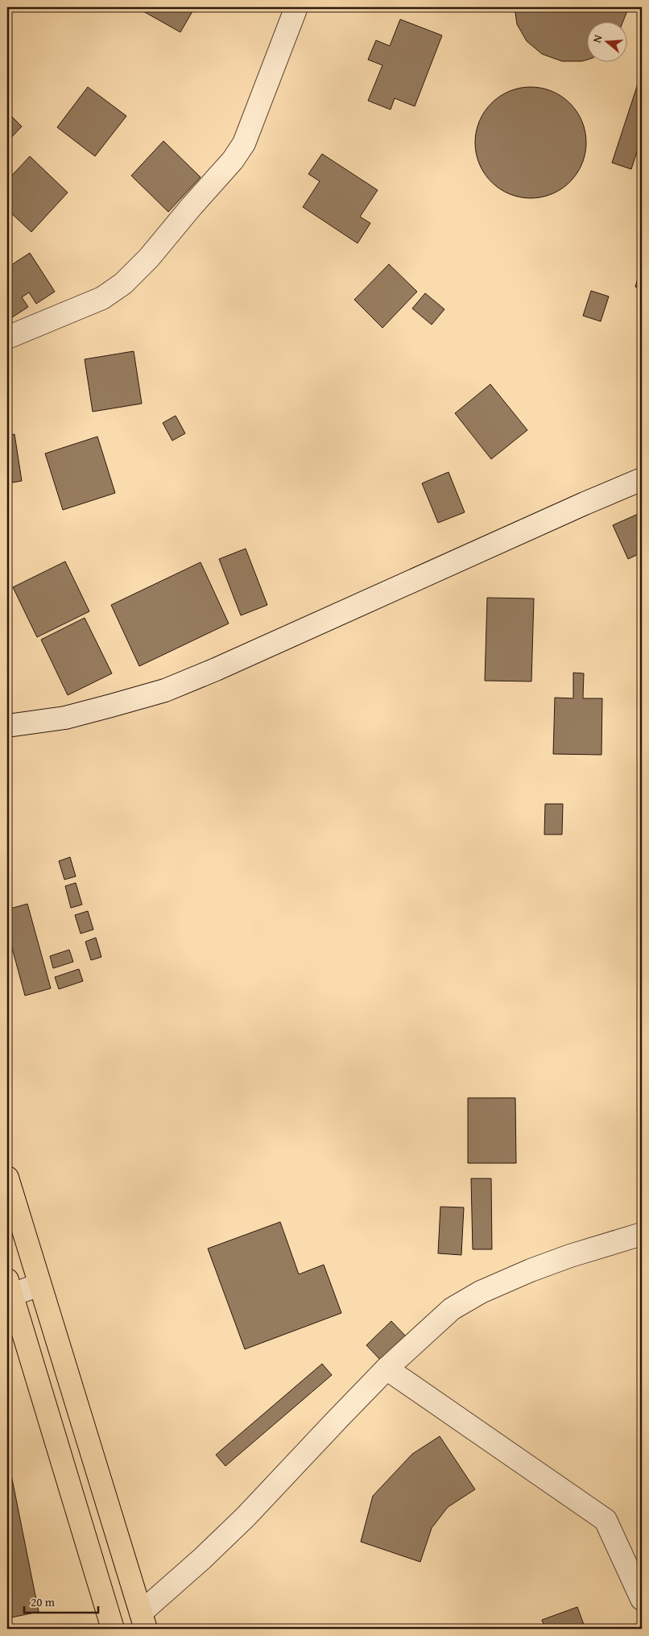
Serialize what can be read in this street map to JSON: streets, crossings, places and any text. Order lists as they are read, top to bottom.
{
  "scale_bar": "20 m",
  "north": "left"
}
